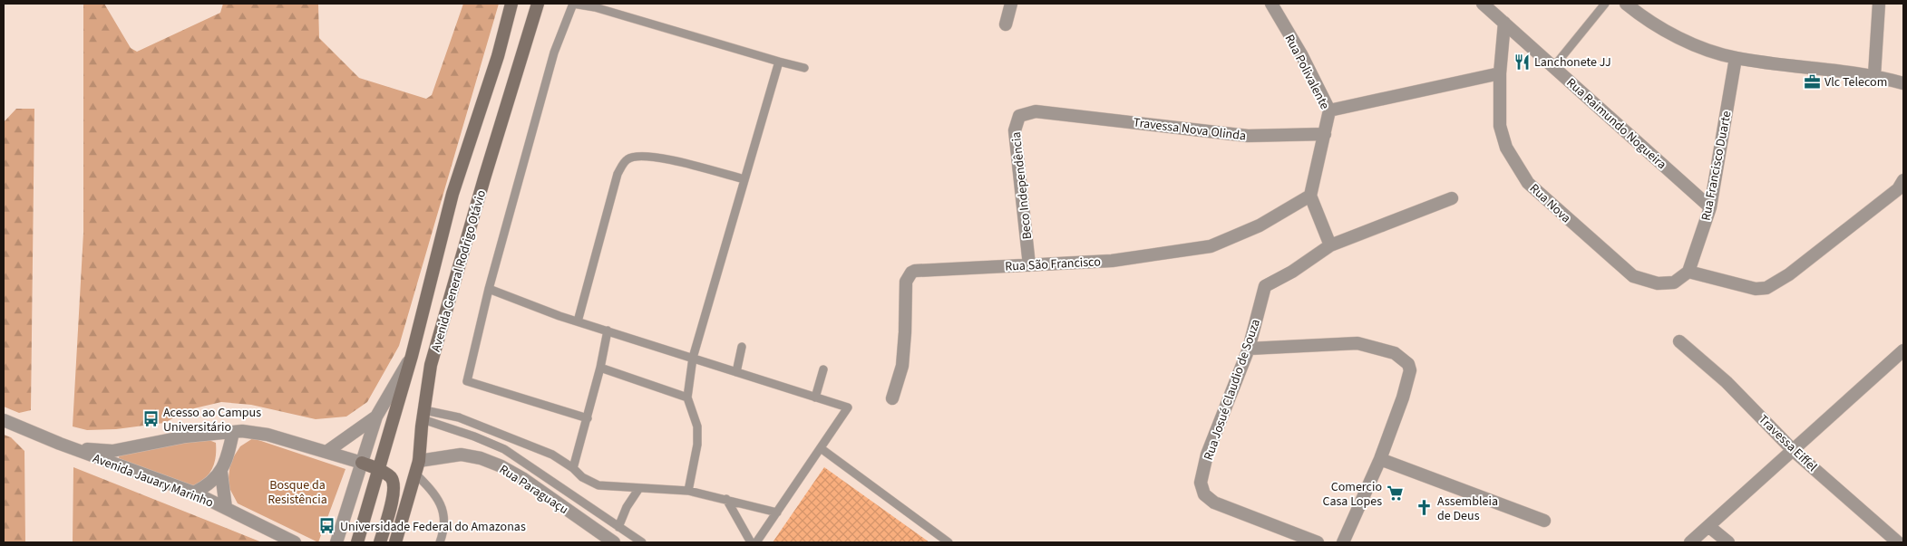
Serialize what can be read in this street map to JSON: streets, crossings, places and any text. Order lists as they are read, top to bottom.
{
  "streets": {
    "main road": ["Avenida General Rodrigo Otávio"],
    "street": [
      "Rua Polivalente",
      "Rua Raimundo Nogueira",
      "Travessa Nova Olinda",
      "Rua Francisco Duarte",
      "Beco Independência",
      "Rua Nova",
      "Rua São Francisco",
      "Rua Josué Claudio de Souza",
      "Travessa Eiffel",
      "Avenida Jauary Marinho",
      "Rua Paraguaçu"
    ]
  },
  "crossings": [
    ["Rua Polivalente", "Travessa Nova Olinda"],
    ["Rua Polivalente", "Rua São Francisco"],
    ["Rua Raimundo Nogueira", "Rua Francisco Duarte"],
    ["Rua Raimundo Nogueira", "Rua Nova"],
    ["Travessa Nova Olinda", "Beco Independência"],
    ["Rua Francisco Duarte", "Rua Nova"],
    ["Beco Independência", "Rua São Francisco"],
    ["Avenida General Rodrigo Otávio", "Avenida Jauary Marinho"],
    ["Avenida General Rodrigo Otávio", "Rua Paraguaçu"]
  ],
  "parks": ["Bosque da Resistência"],
  "places": {
    "restaurant": ["Lanchonete JJ"],
    "office": ["Vlc Telecom"],
    "bus stop": ["Acesso ao Campus Universitário", "Universidade Federal do Amazonas"],
    "supermarket": ["Comercio Casa Lopes"],
    "church": ["Assembleia de Deus"]
  }
}
